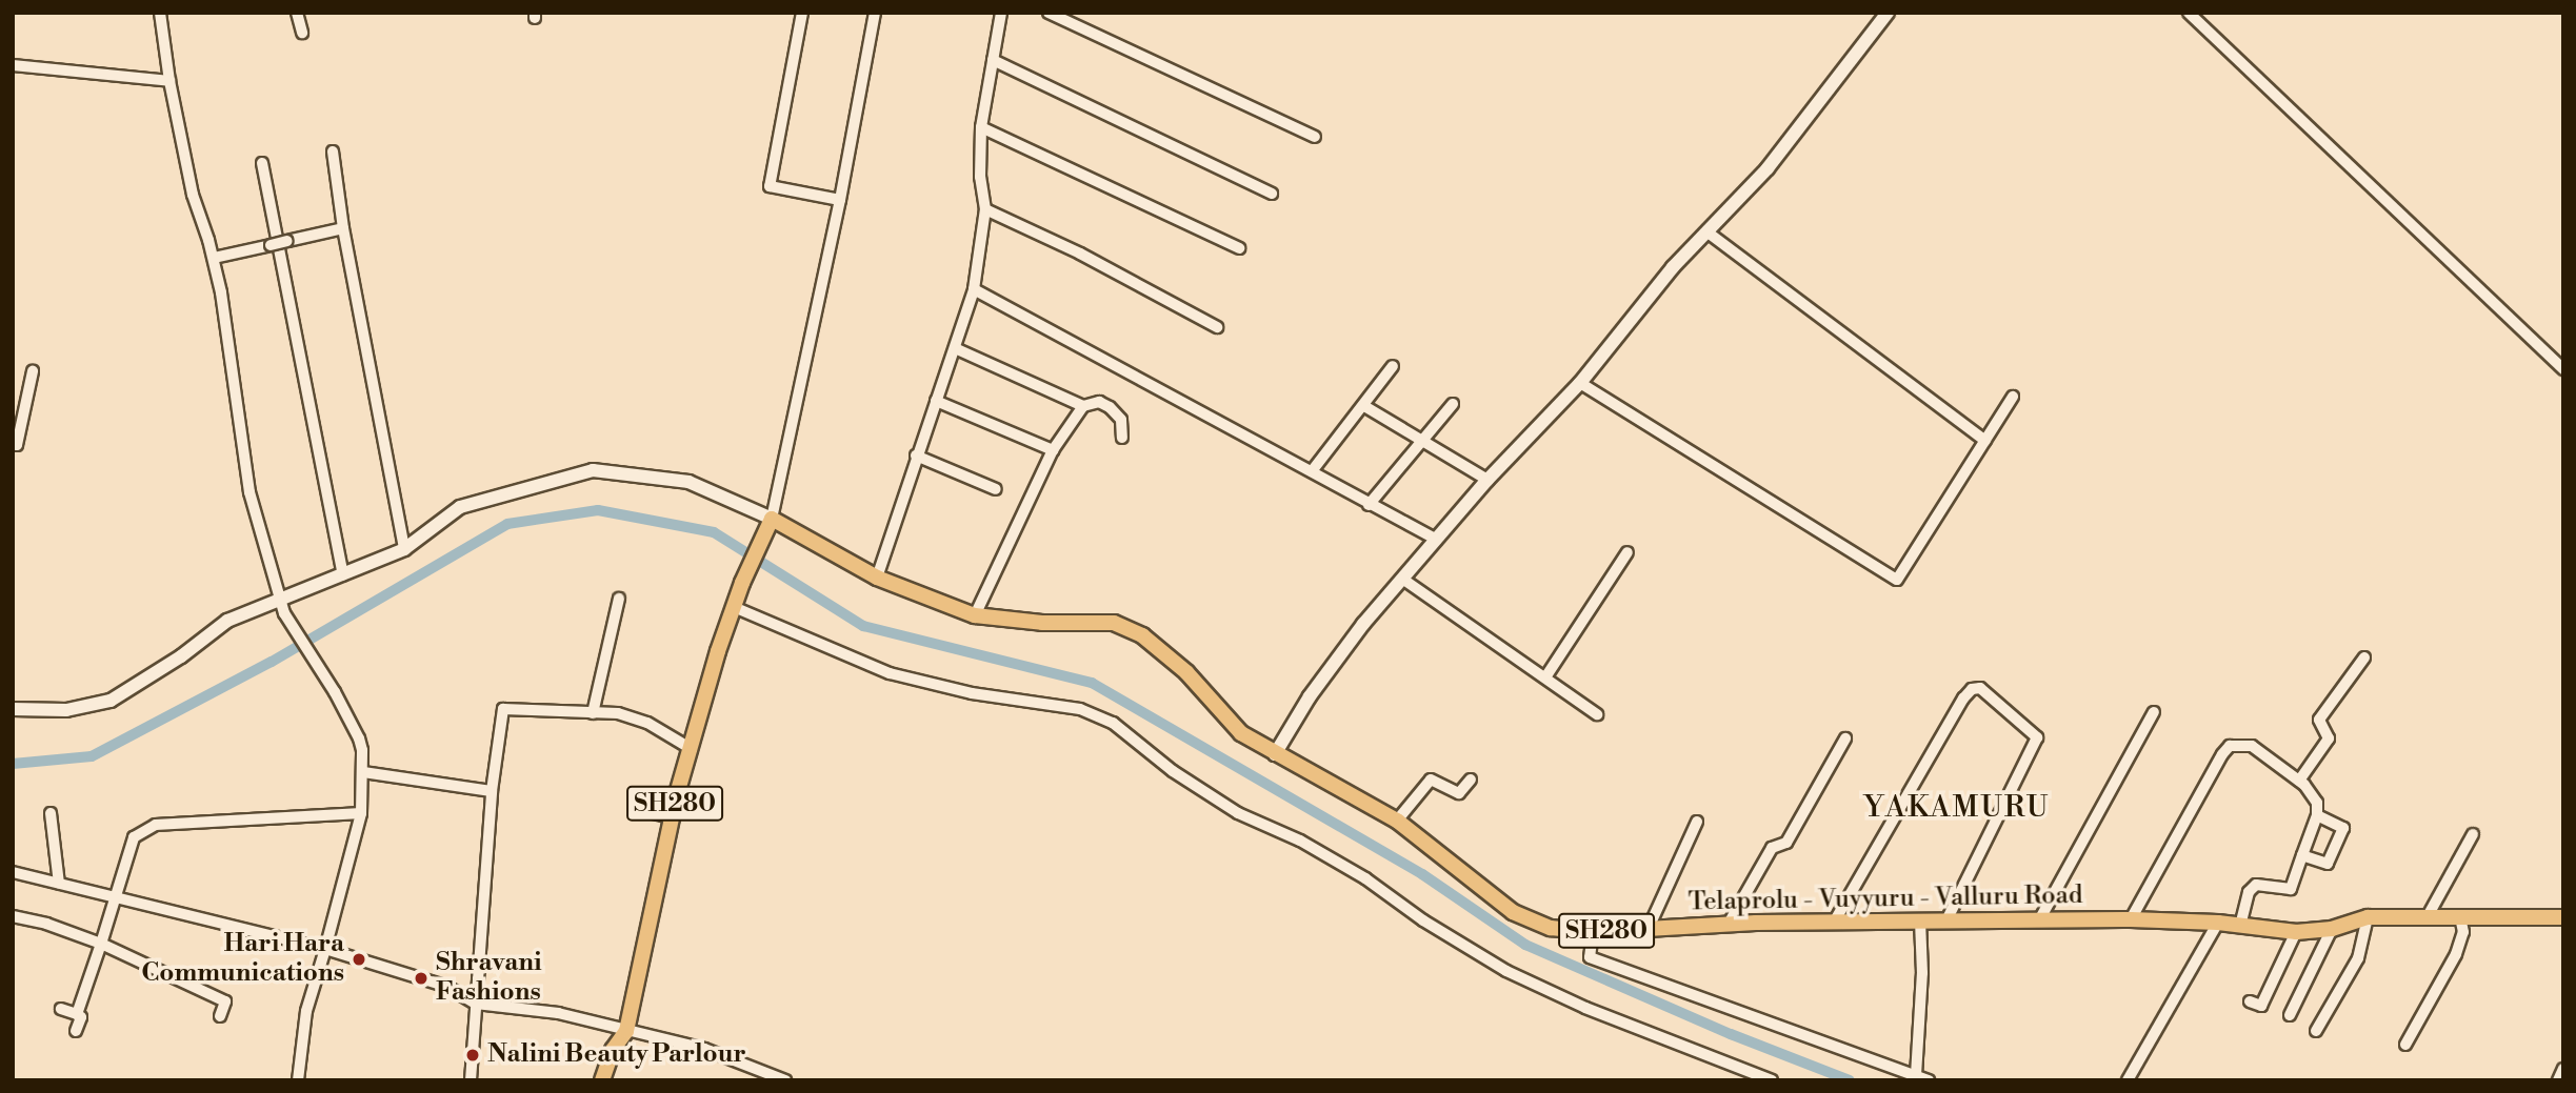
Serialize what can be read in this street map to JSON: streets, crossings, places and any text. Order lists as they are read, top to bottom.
{
  "streets": {
    "main road": ["SH280", "Telaprolu - Vuyyuru - Valluru Road"]
  },
  "crossings": [
    ["SH280", "Telaprolu - Vuyyuru - Valluru Road"]
  ],
  "districts": ["YAKAMURU"],
  "places": ["Hari Hara Communications", "Shravani Fashions", "Nalini Beauty Parlour"]
}
